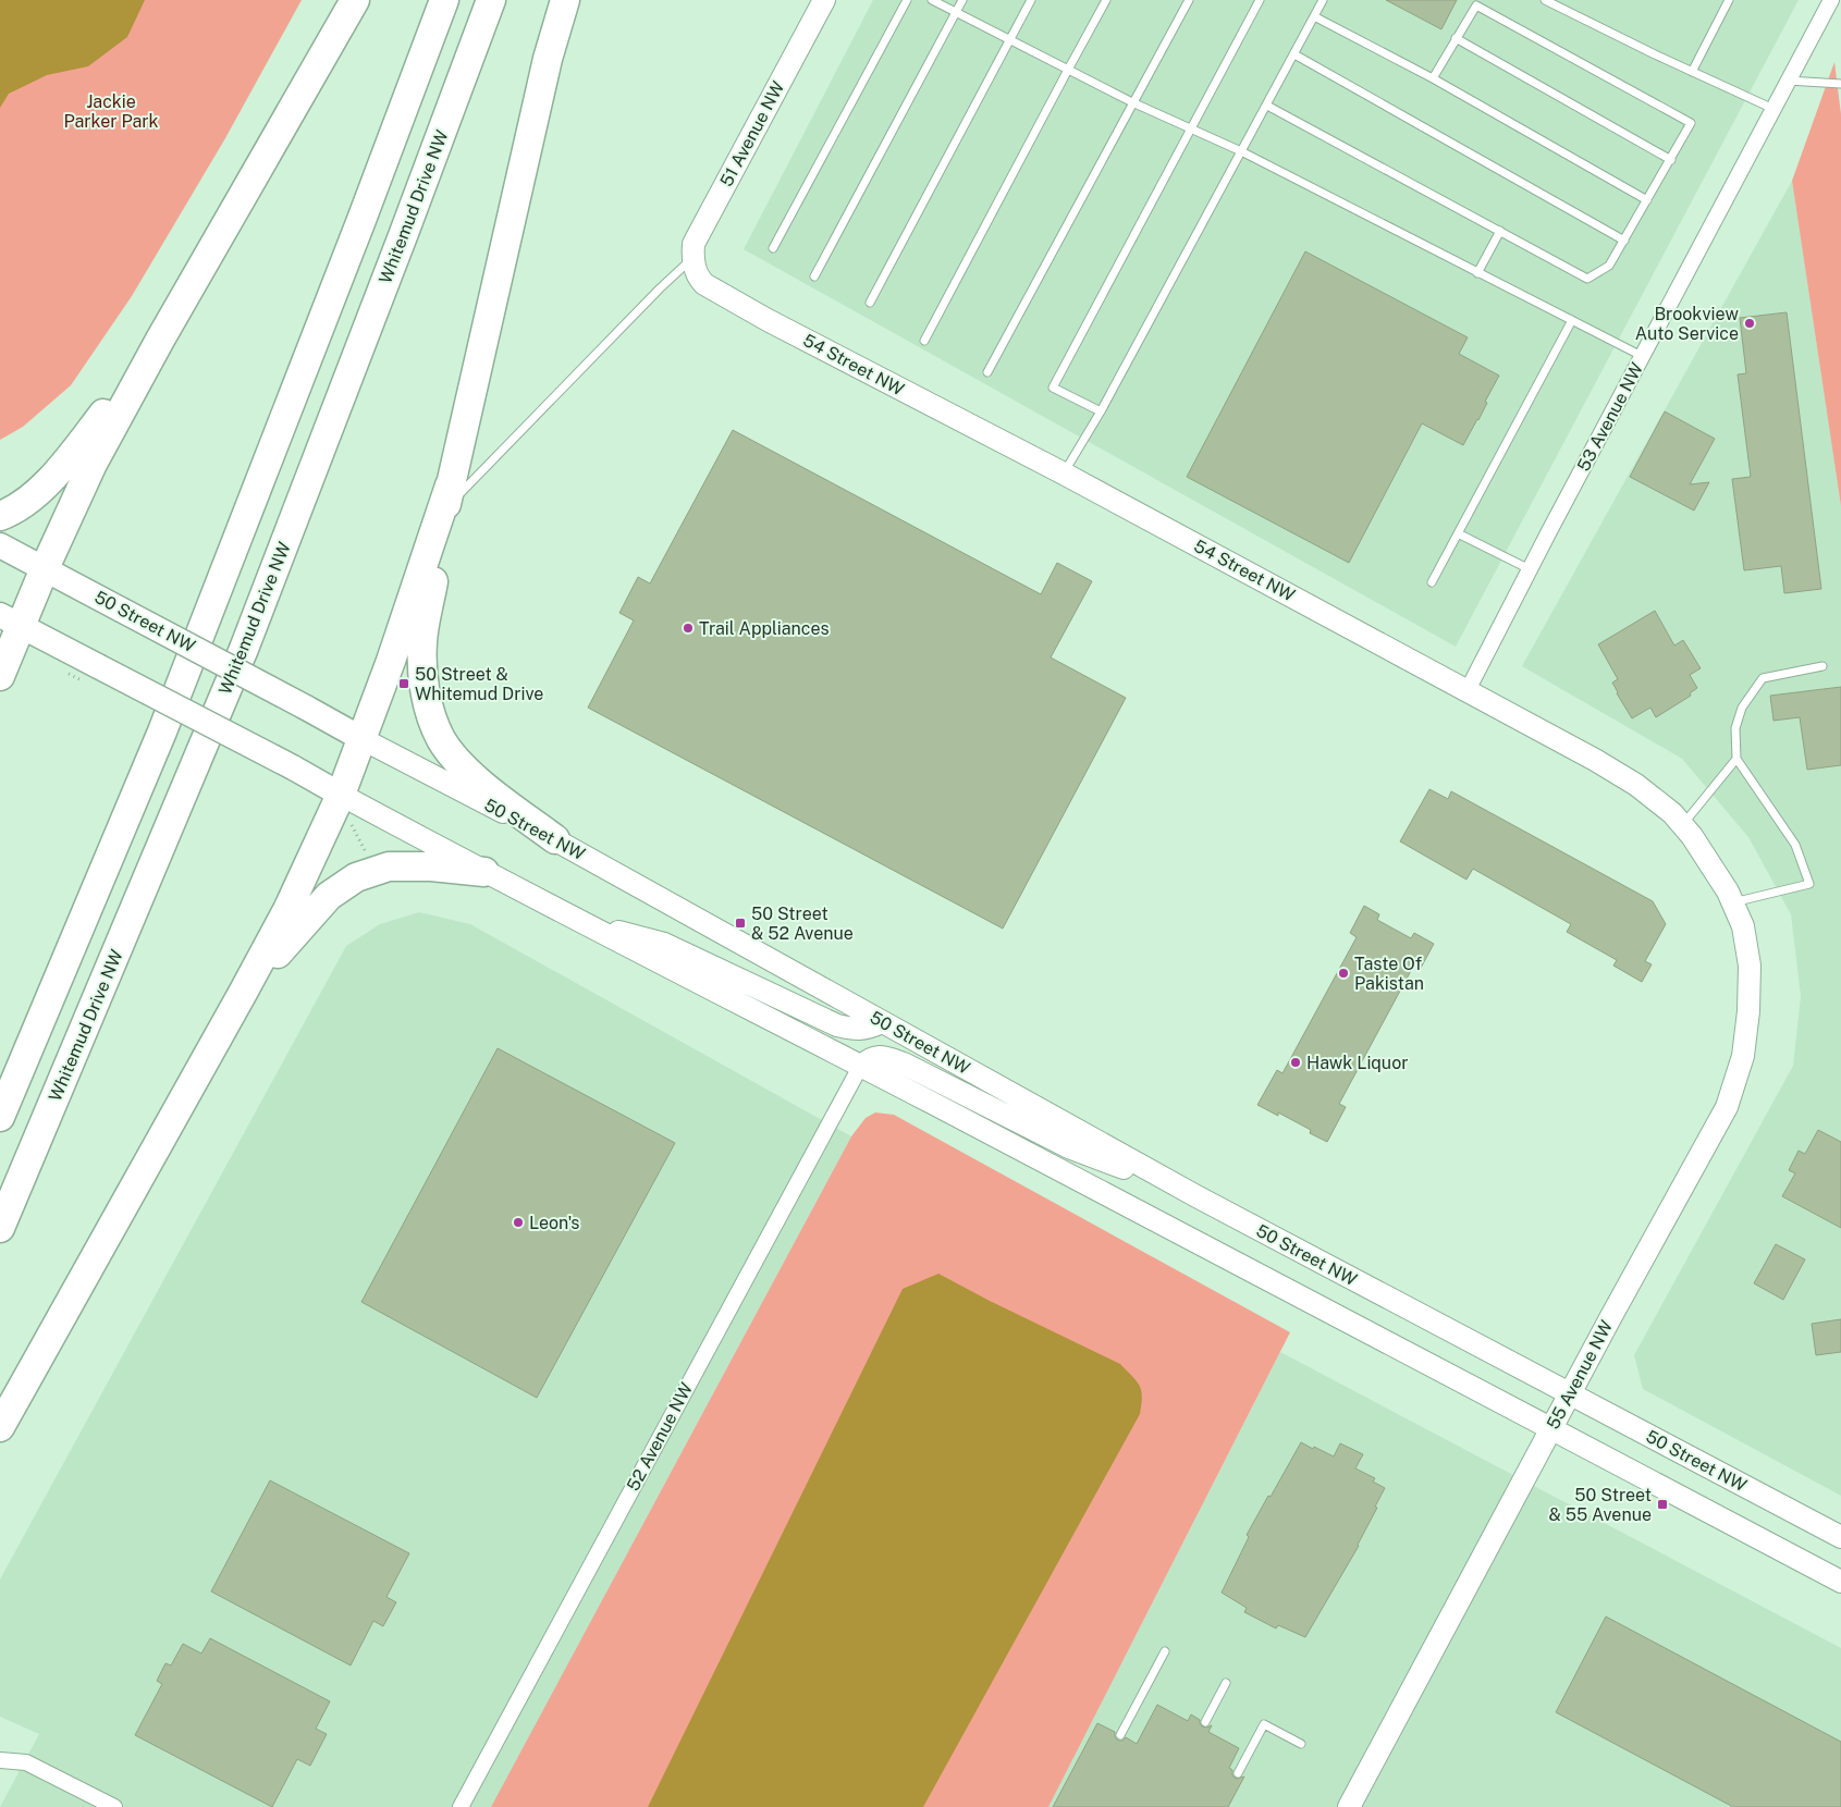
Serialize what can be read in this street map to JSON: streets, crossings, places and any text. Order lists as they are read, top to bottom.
{
  "streets": {
    "highway": ["Whitemud Drive NW"],
    "main road": [
      "51 Avenue NW",
      "54 Street NW",
      "50 Street NW",
      "55 Avenue NW"
    ],
    "street": ["53 Avenue NW", "52 Avenue NW"]
  },
  "crossings": [
    ["51 Avenue NW", "54 Street NW"],
    ["54 Street NW", "53 Avenue NW"],
    ["54 Street NW", "55 Avenue NW"],
    ["50 Street NW", "55 Avenue NW"]
  ],
  "parks": ["Jackie Parker Park"],
  "places": {
    "other": [
      "Brookview Auto Service",
      "Trail Appliances",
      "Taste Of Pakistan",
      "Hawk Liquor",
      "Leon's"
    ],
    "transit": ["50 Street & Whitemud Drive", "50 Street & 52 Avenue", "50 Street & 55 Avenue"]
  }
}
